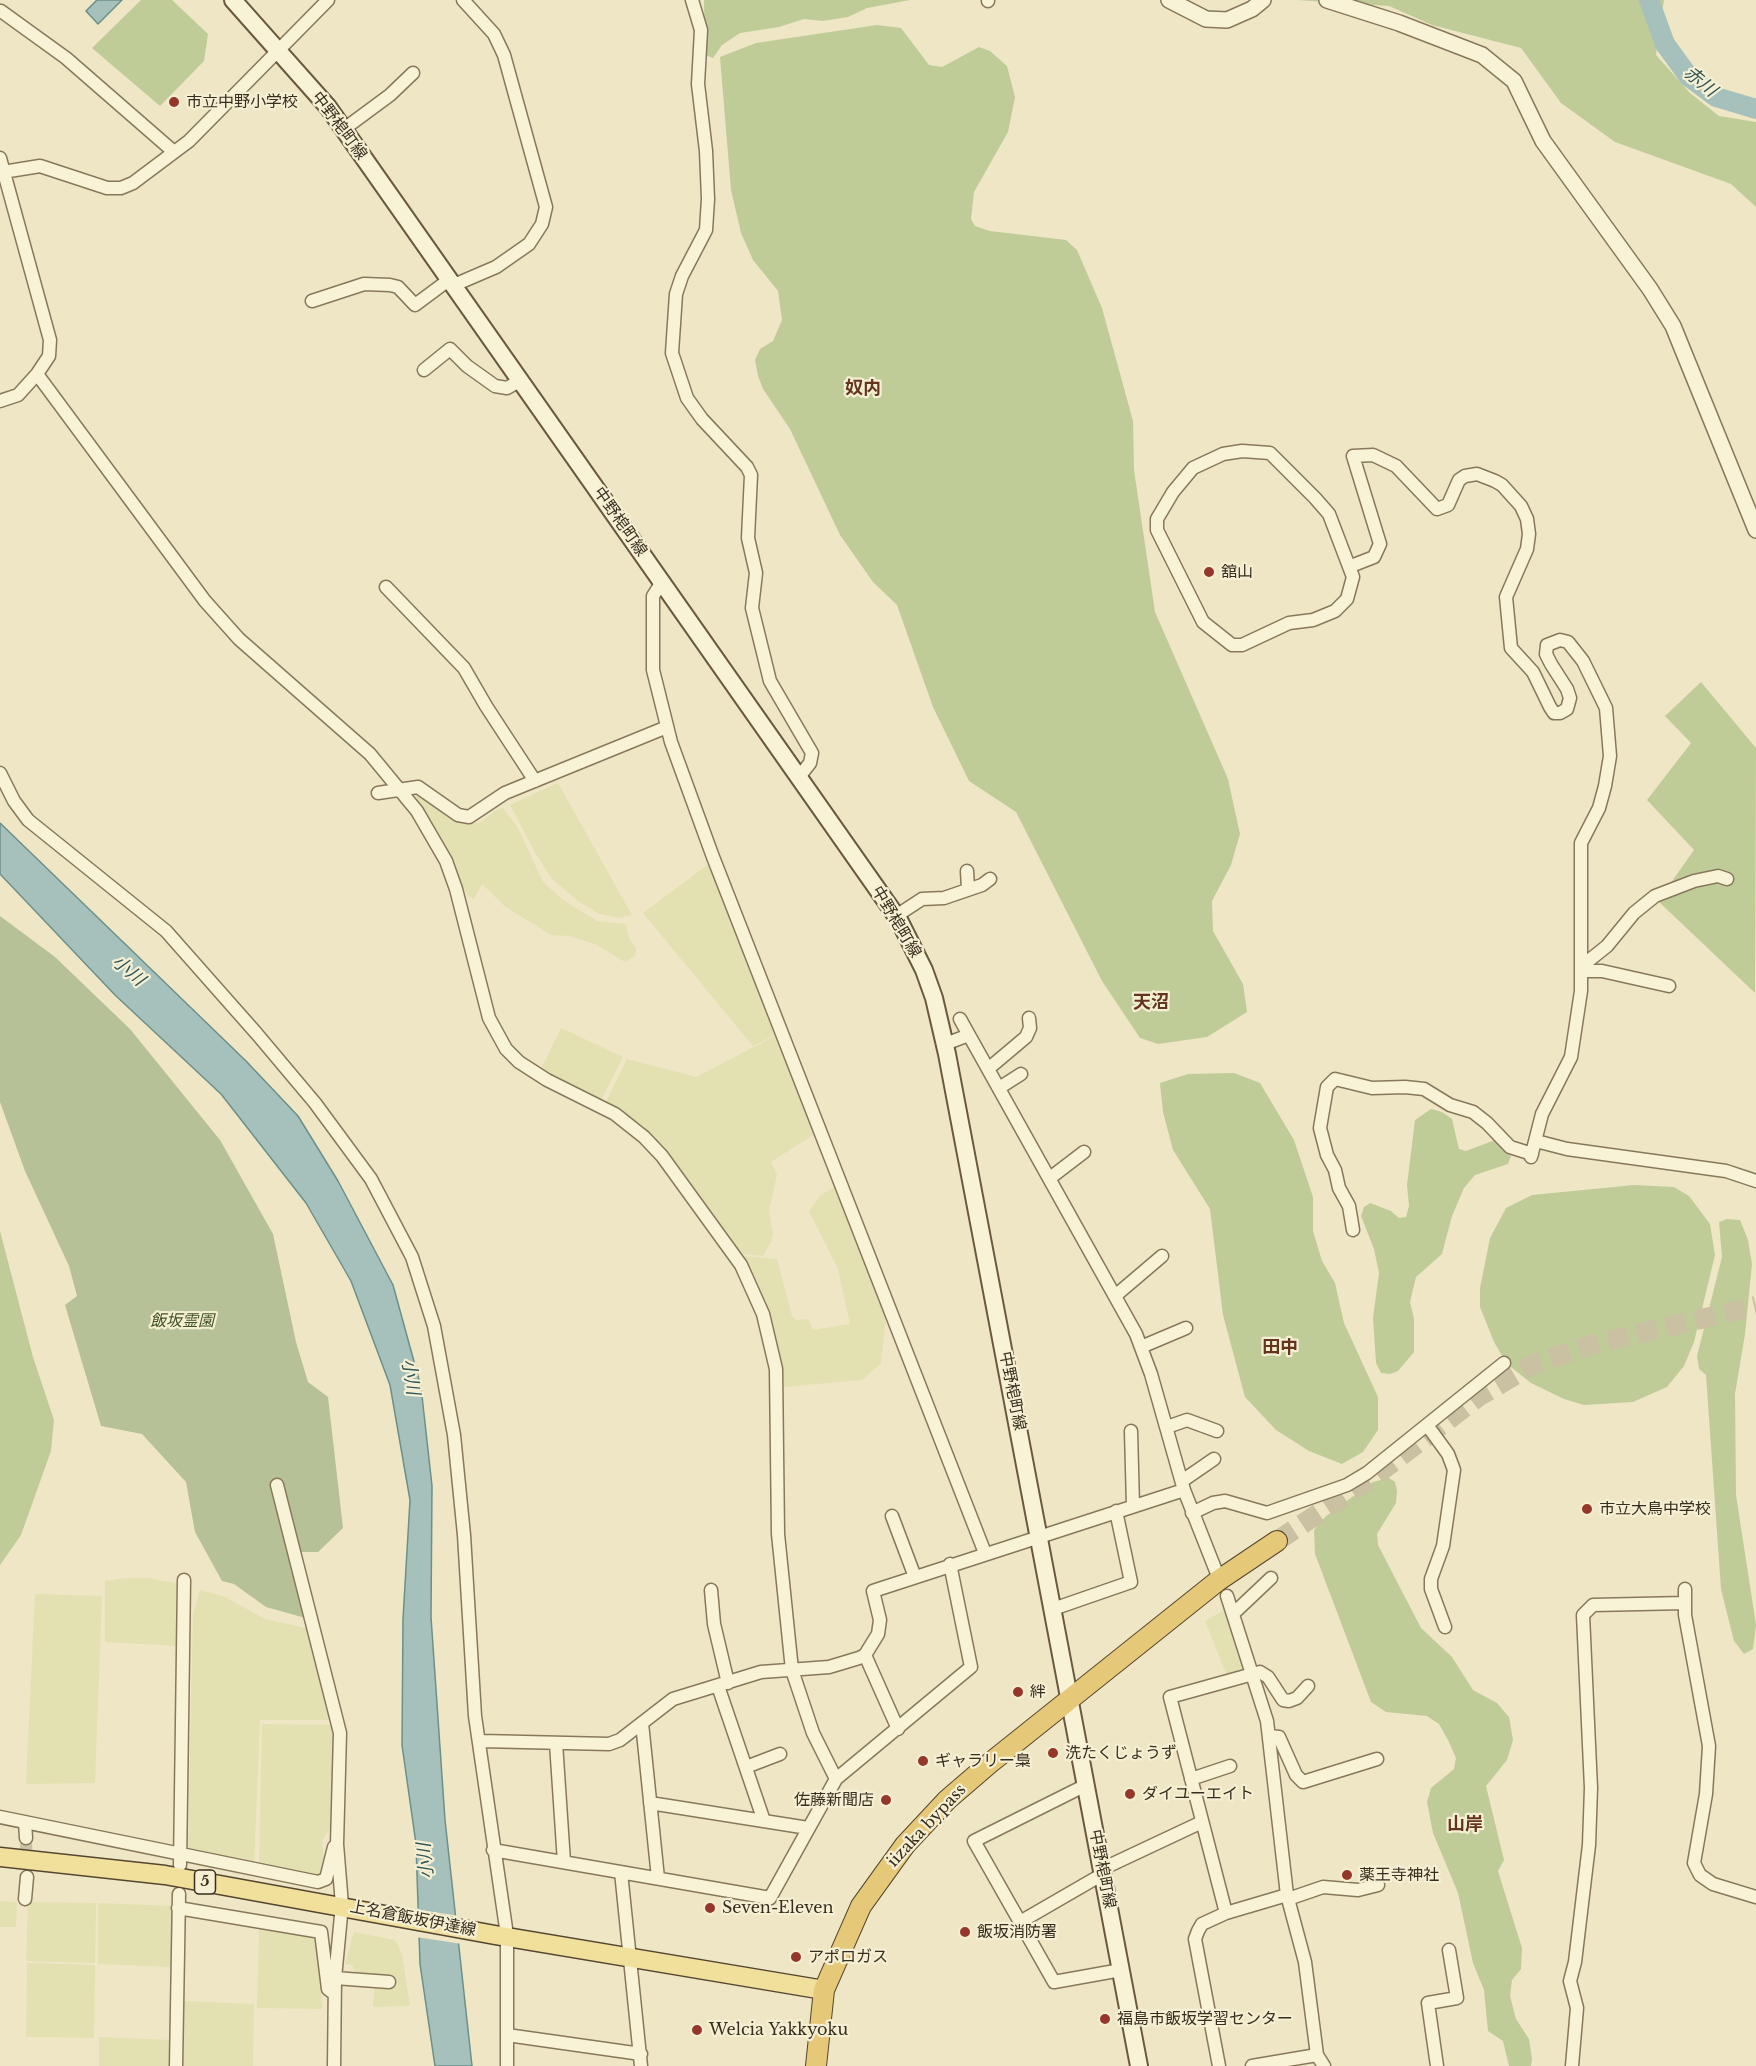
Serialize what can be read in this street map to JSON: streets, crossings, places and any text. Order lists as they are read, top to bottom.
{
  "streets": {
    "highway": ["iizaka bypass"],
    "main road": ["中野梍町線", "5", "上名倉飯坂伊達線"]
  },
  "crossings": [
    ["中野梍町線", "iizaka bypass"],
    ["iizaka bypass", "上名倉飯坂伊達線"]
  ],
  "districts": [
    "奴内",
    "天沼",
    "田中",
    "山岸"
  ],
  "water": ["赤川", "小川"],
  "parks": ["飯坂霊園"],
  "places": [
    "市立中野小学校",
    "舘山",
    "市立大鳥中学校",
    "絆",
    "洗たくじょうず",
    "ギャラリー梟",
    "ダイユーエイト",
    "佐藤新聞店",
    "薬王寺神社",
    "Seven-Eleven",
    "飯坂消防署",
    "アポロガス",
    "福島市飯坂学習センター",
    "Welcia Yakkyoku"
  ]
}
